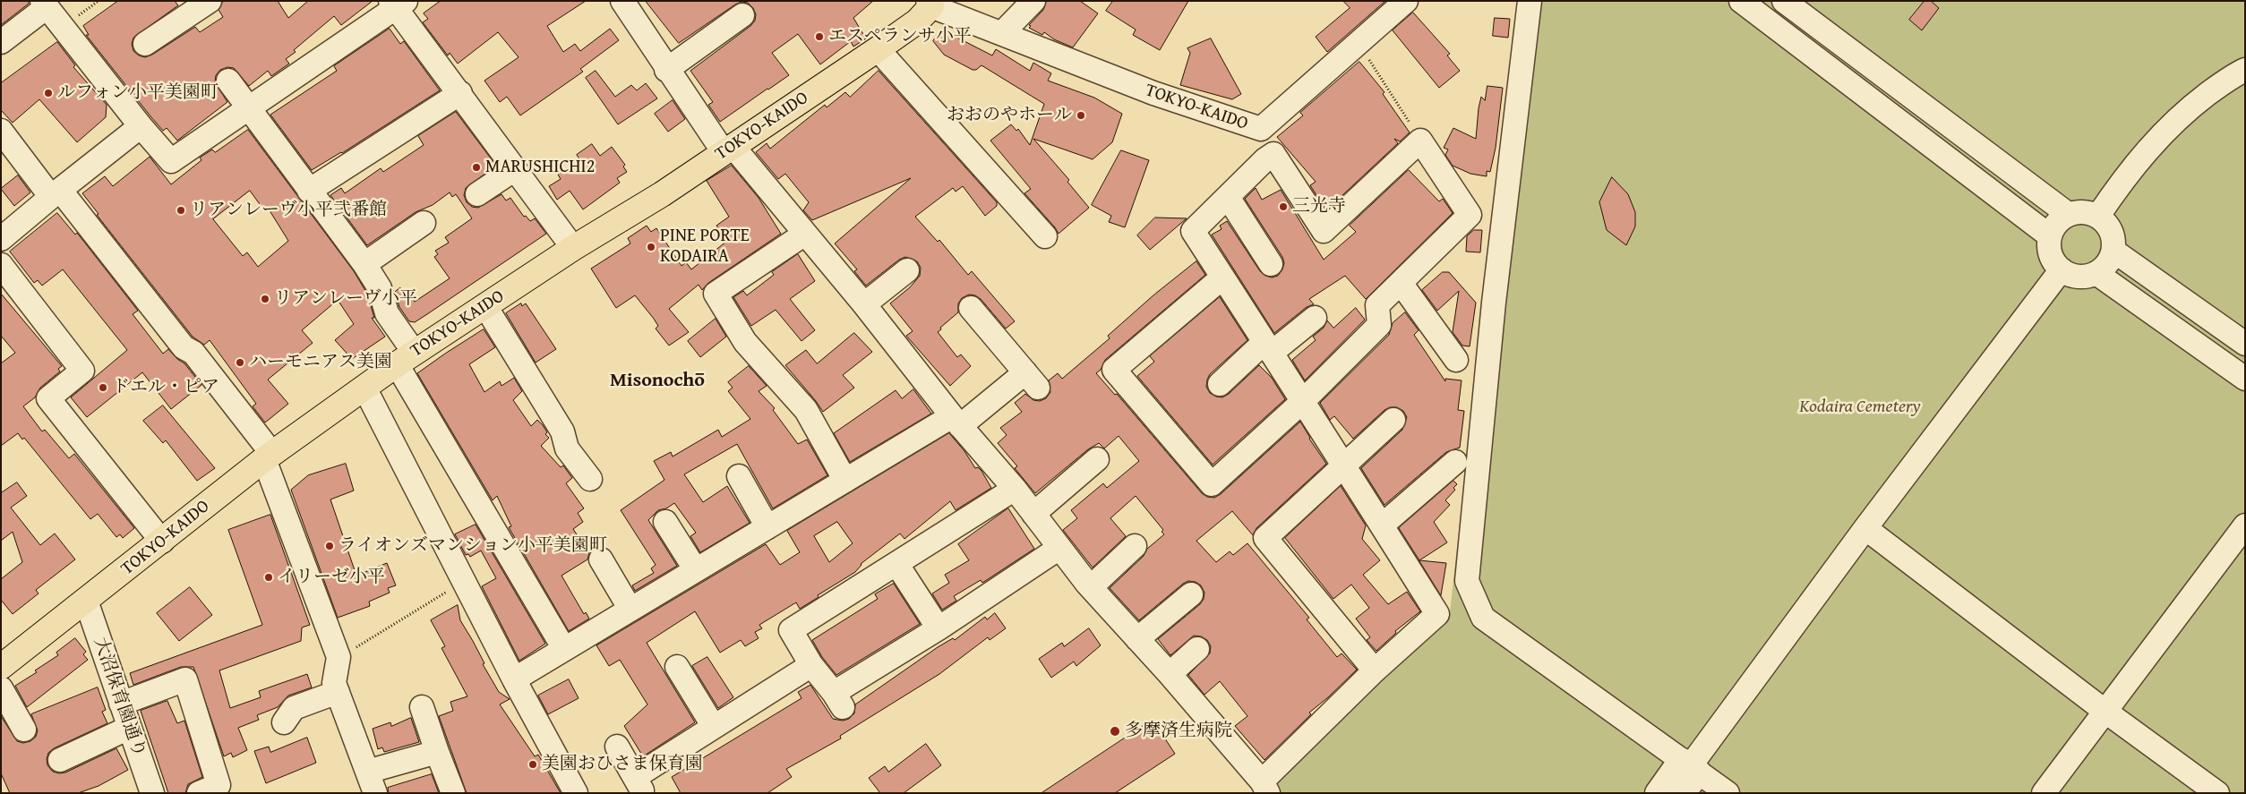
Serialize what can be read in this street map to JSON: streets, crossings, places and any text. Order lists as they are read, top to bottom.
{
  "streets": {
    "main road": ["TOKYO-KAIDO"],
    "street": ["大沼保育園通り"]
  },
  "crossings": [
    ["TOKYO-KAIDO", "大沼保育園通り"]
  ],
  "districts": ["Misonochō"],
  "parks": ["Kodaira Cemetery"],
  "places": [
    "エスペランサ小平",
    "ルフォン小平美園町",
    "おおのやホール",
    "MARUSHICHI2",
    "三光寺",
    "リアンレーヴ小平弐番館",
    "PINE PORTE KODAIRA",
    "リアンレーヴ小平",
    "ハーモニアス美園",
    "ドエル・ピア",
    "ライオンズマンション小平美園町",
    "イリーゼ小平",
    "多摩済生病院",
    "美園おひさま保育園"
  ]
}
